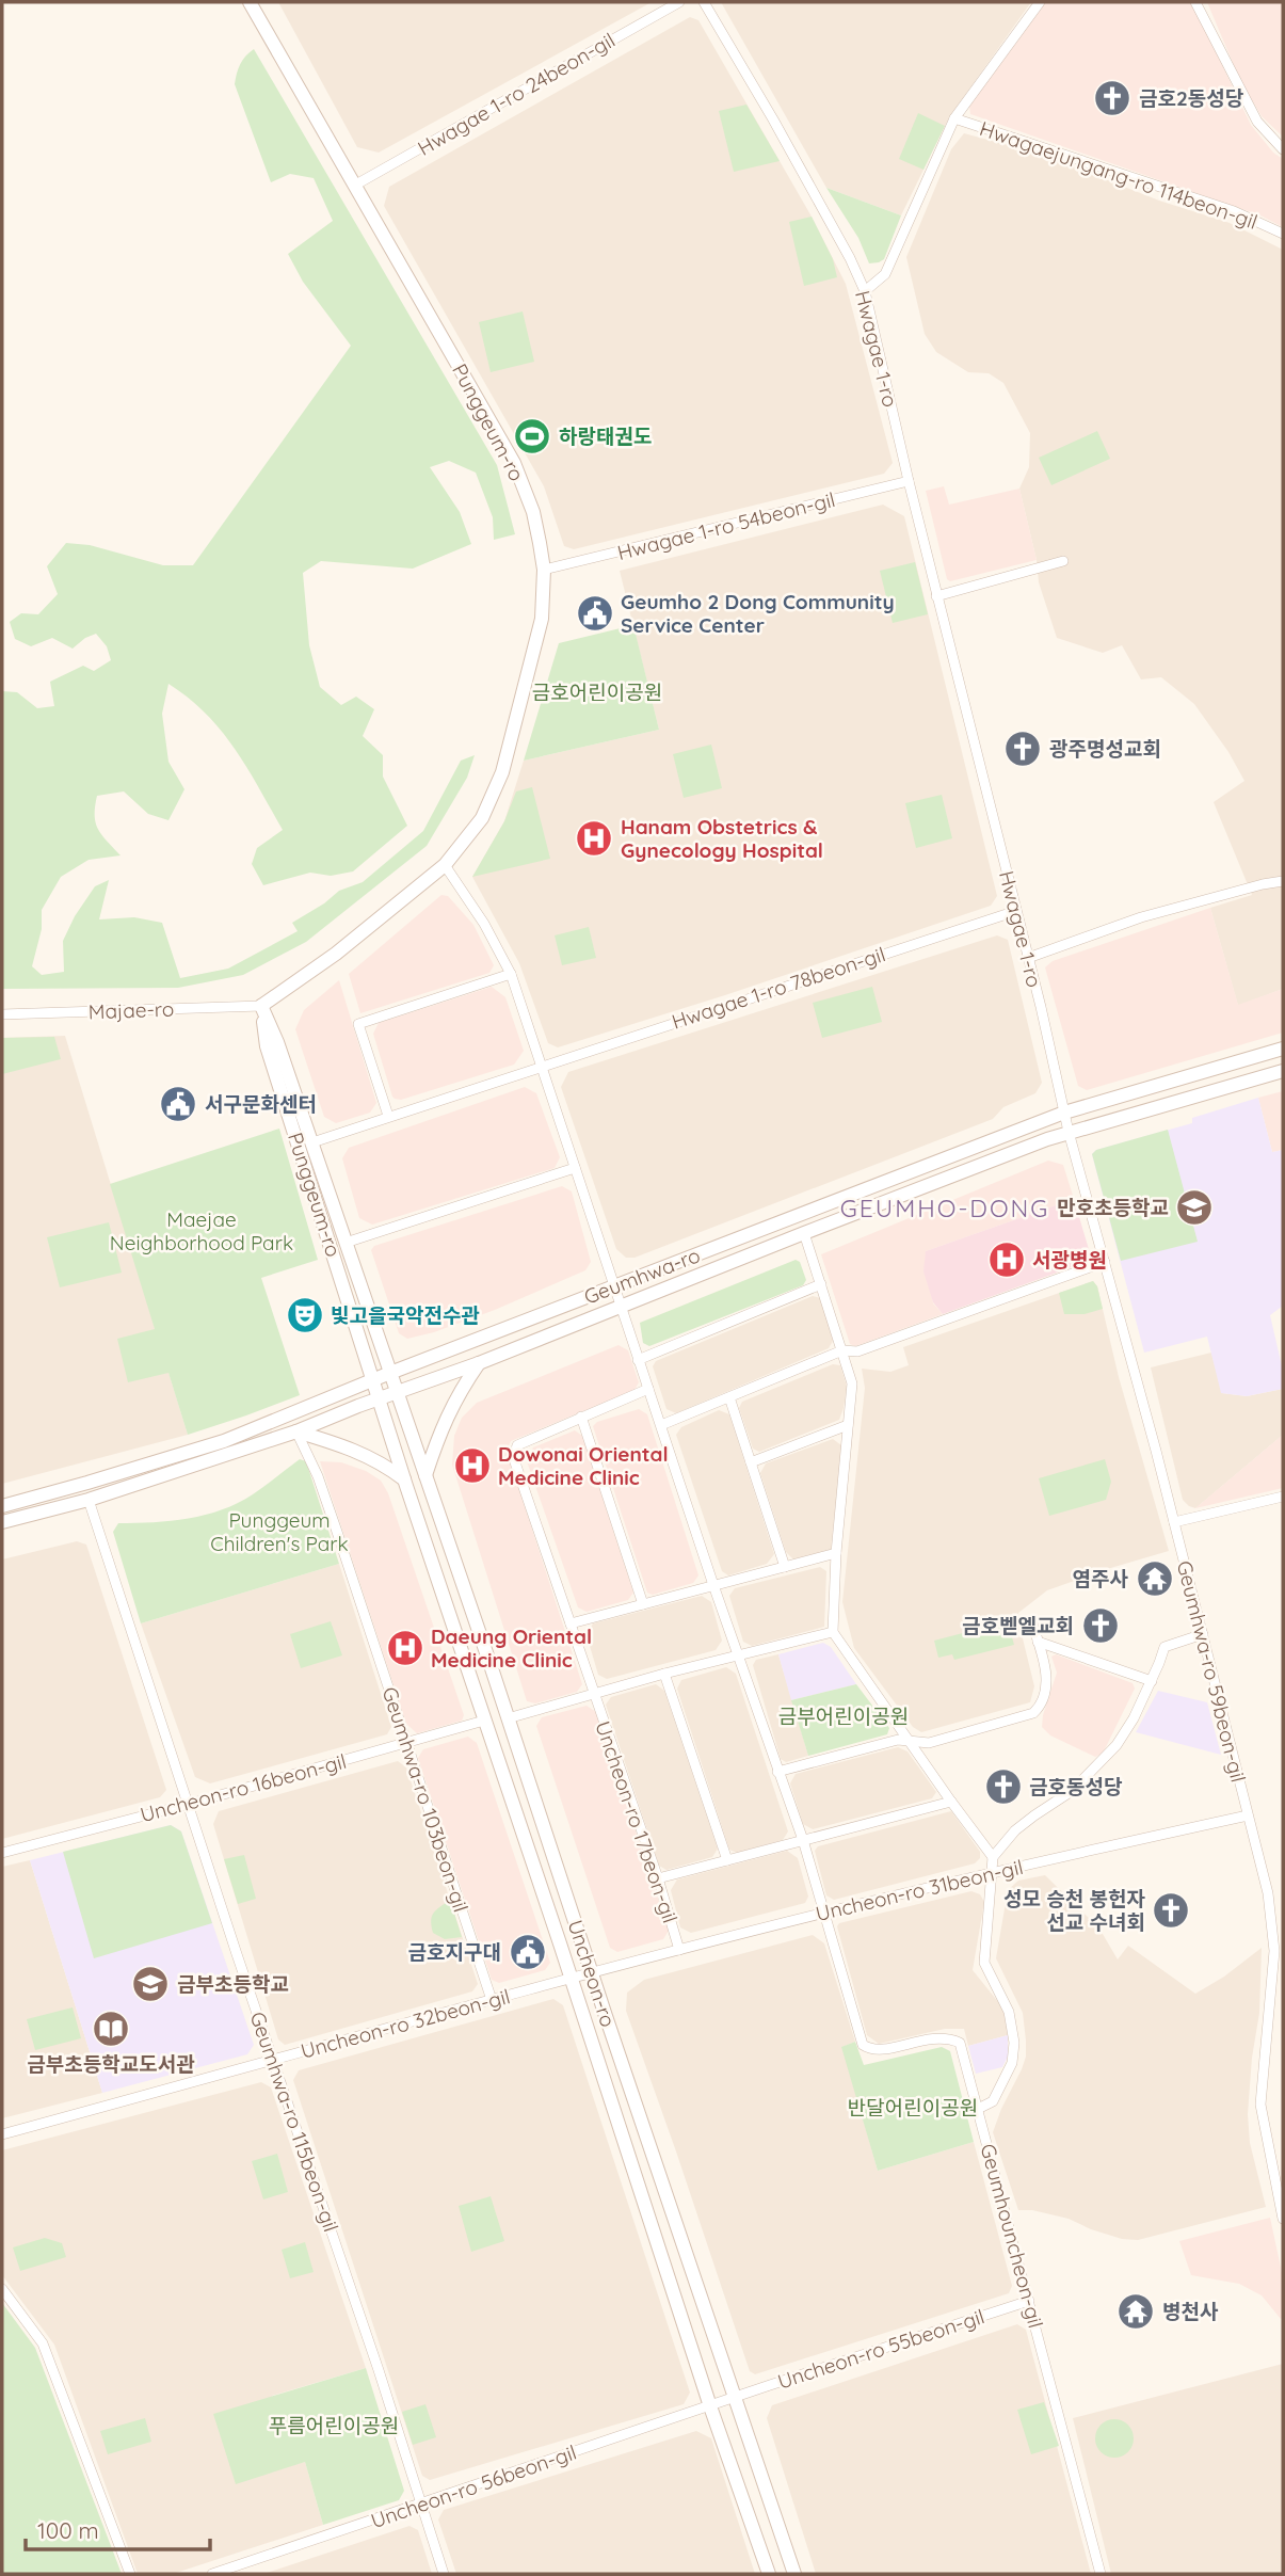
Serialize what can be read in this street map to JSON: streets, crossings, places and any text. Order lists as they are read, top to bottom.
{
  "streets": {
    "main road": ["Punggeum-ro", "Geumhwa-ro", "Uncheon-ro"],
    "street": [
      "Hwagae 1-ro 24beon-gil",
      "Hwagaejungang-ro 114beon-gil",
      "Hwagae 1-ro",
      "Hwagae 1-ro 54beon-gil",
      "Hwagae 1-ro 78beon-gil",
      "Majae-ro",
      "Geumhwa-ro 59beon-gil",
      "Uncheon-ro 16beon-gil",
      "Geumhwa-ro 103beon-gil",
      "Uncheon-ro 17beon-gil",
      "Uncheon-ro 31beon-gil",
      "Uncheon-ro 32beon-gil",
      "Geumhwa-ro 115beon-gil",
      "Geumhouncheon-gil",
      "Uncheon-ro 55beon-gil",
      "Uncheon-ro 56beon-gil"
    ]
  },
  "crossings": [
    ["Hwagae 1-ro 24beon-gil", "Punggeum-ro"],
    ["Hwagae 1-ro", "Hwagae 1-ro 54beon-gil"],
    ["Hwagae 1-ro", "Hwagae 1-ro 78beon-gil"],
    ["Hwagae 1-ro", "Geumhwa-ro"],
    ["Hwagae 1-ro", "Geumhwa-ro 59beon-gil"],
    ["Punggeum-ro", "Hwagae 1-ro 54beon-gil"],
    ["Punggeum-ro", "Hwagae 1-ro 78beon-gil"],
    ["Punggeum-ro", "Majae-ro"],
    ["Punggeum-ro", "Geumhwa-ro"],
    ["Punggeum-ro", "Uncheon-ro"],
    ["Geumhwa-ro", "Geumhwa-ro 59beon-gil"],
    ["Geumhwa-ro", "Geumhwa-ro 103beon-gil"],
    ["Geumhwa-ro", "Uncheon-ro"],
    ["Geumhwa-ro", "Geumhwa-ro 115beon-gil"],
    ["Geumhwa-ro 59beon-gil", "Uncheon-ro 31beon-gil"],
    ["Uncheon-ro 16beon-gil", "Geumhwa-ro 103beon-gil"],
    ["Uncheon-ro 16beon-gil", "Uncheon-ro"],
    ["Uncheon-ro 16beon-gil", "Geumhwa-ro 115beon-gil"],
    ["Geumhwa-ro 103beon-gil", "Uncheon-ro 32beon-gil"],
    ["Uncheon-ro 17beon-gil", "Uncheon-ro 31beon-gil"],
    ["Uncheon-ro 17beon-gil", "Uncheon-ro"],
    ["Uncheon-ro 31beon-gil", "Uncheon-ro"],
    ["Uncheon-ro 31beon-gil", "Uncheon-ro 32beon-gil"],
    ["Uncheon-ro 31beon-gil", "Geumhouncheon-gil"],
    ["Uncheon-ro", "Uncheon-ro 32beon-gil"],
    ["Uncheon-ro", "Uncheon-ro 55beon-gil"],
    ["Uncheon-ro", "Uncheon-ro 56beon-gil"],
    ["Uncheon-ro 32beon-gil", "Geumhwa-ro 115beon-gil"],
    ["Geumhwa-ro 115beon-gil", "Uncheon-ro 56beon-gil"],
    ["Geumhouncheon-gil", "Uncheon-ro 55beon-gil"],
    ["Uncheon-ro 55beon-gil", "Uncheon-ro 56beon-gil"]
  ],
  "districts": ["GEUMHO-DONG"],
  "parks": [
    "금호어린이공원",
    "Maejae Neighborhood Park",
    "Punggeum Children's Park",
    "금부어린이공원",
    "반달어린이공원",
    "푸름어린이공원"
  ],
  "places": {
    "church": [
      "금호2동성당",
      "광주명성교회",
      "금호벧엘교회",
      "금호동성당",
      "성모 승천 봉헌자 선교 수녀회"
    ],
    "sports": ["하랑태권도"],
    "public building": ["Geumho 2 Dong Community Service Center", "서구문화센터", "금호지구대"],
    "hospital": [
      "Hanam Obstetrics & Gynecology Hospital",
      "서광병원",
      "Dowonai Oriental Medicine Clinic",
      "Daeung Oriental Medicine Clinic"
    ],
    "school or university": ["만호초등학교", "금부초등학교"],
    "theatre": ["빛고을국악전수관"],
    "temple": ["염주사", "병천사"],
    "library": ["금부초등학교도서관"]
  },
  "scale_bar": "100 m"
}
